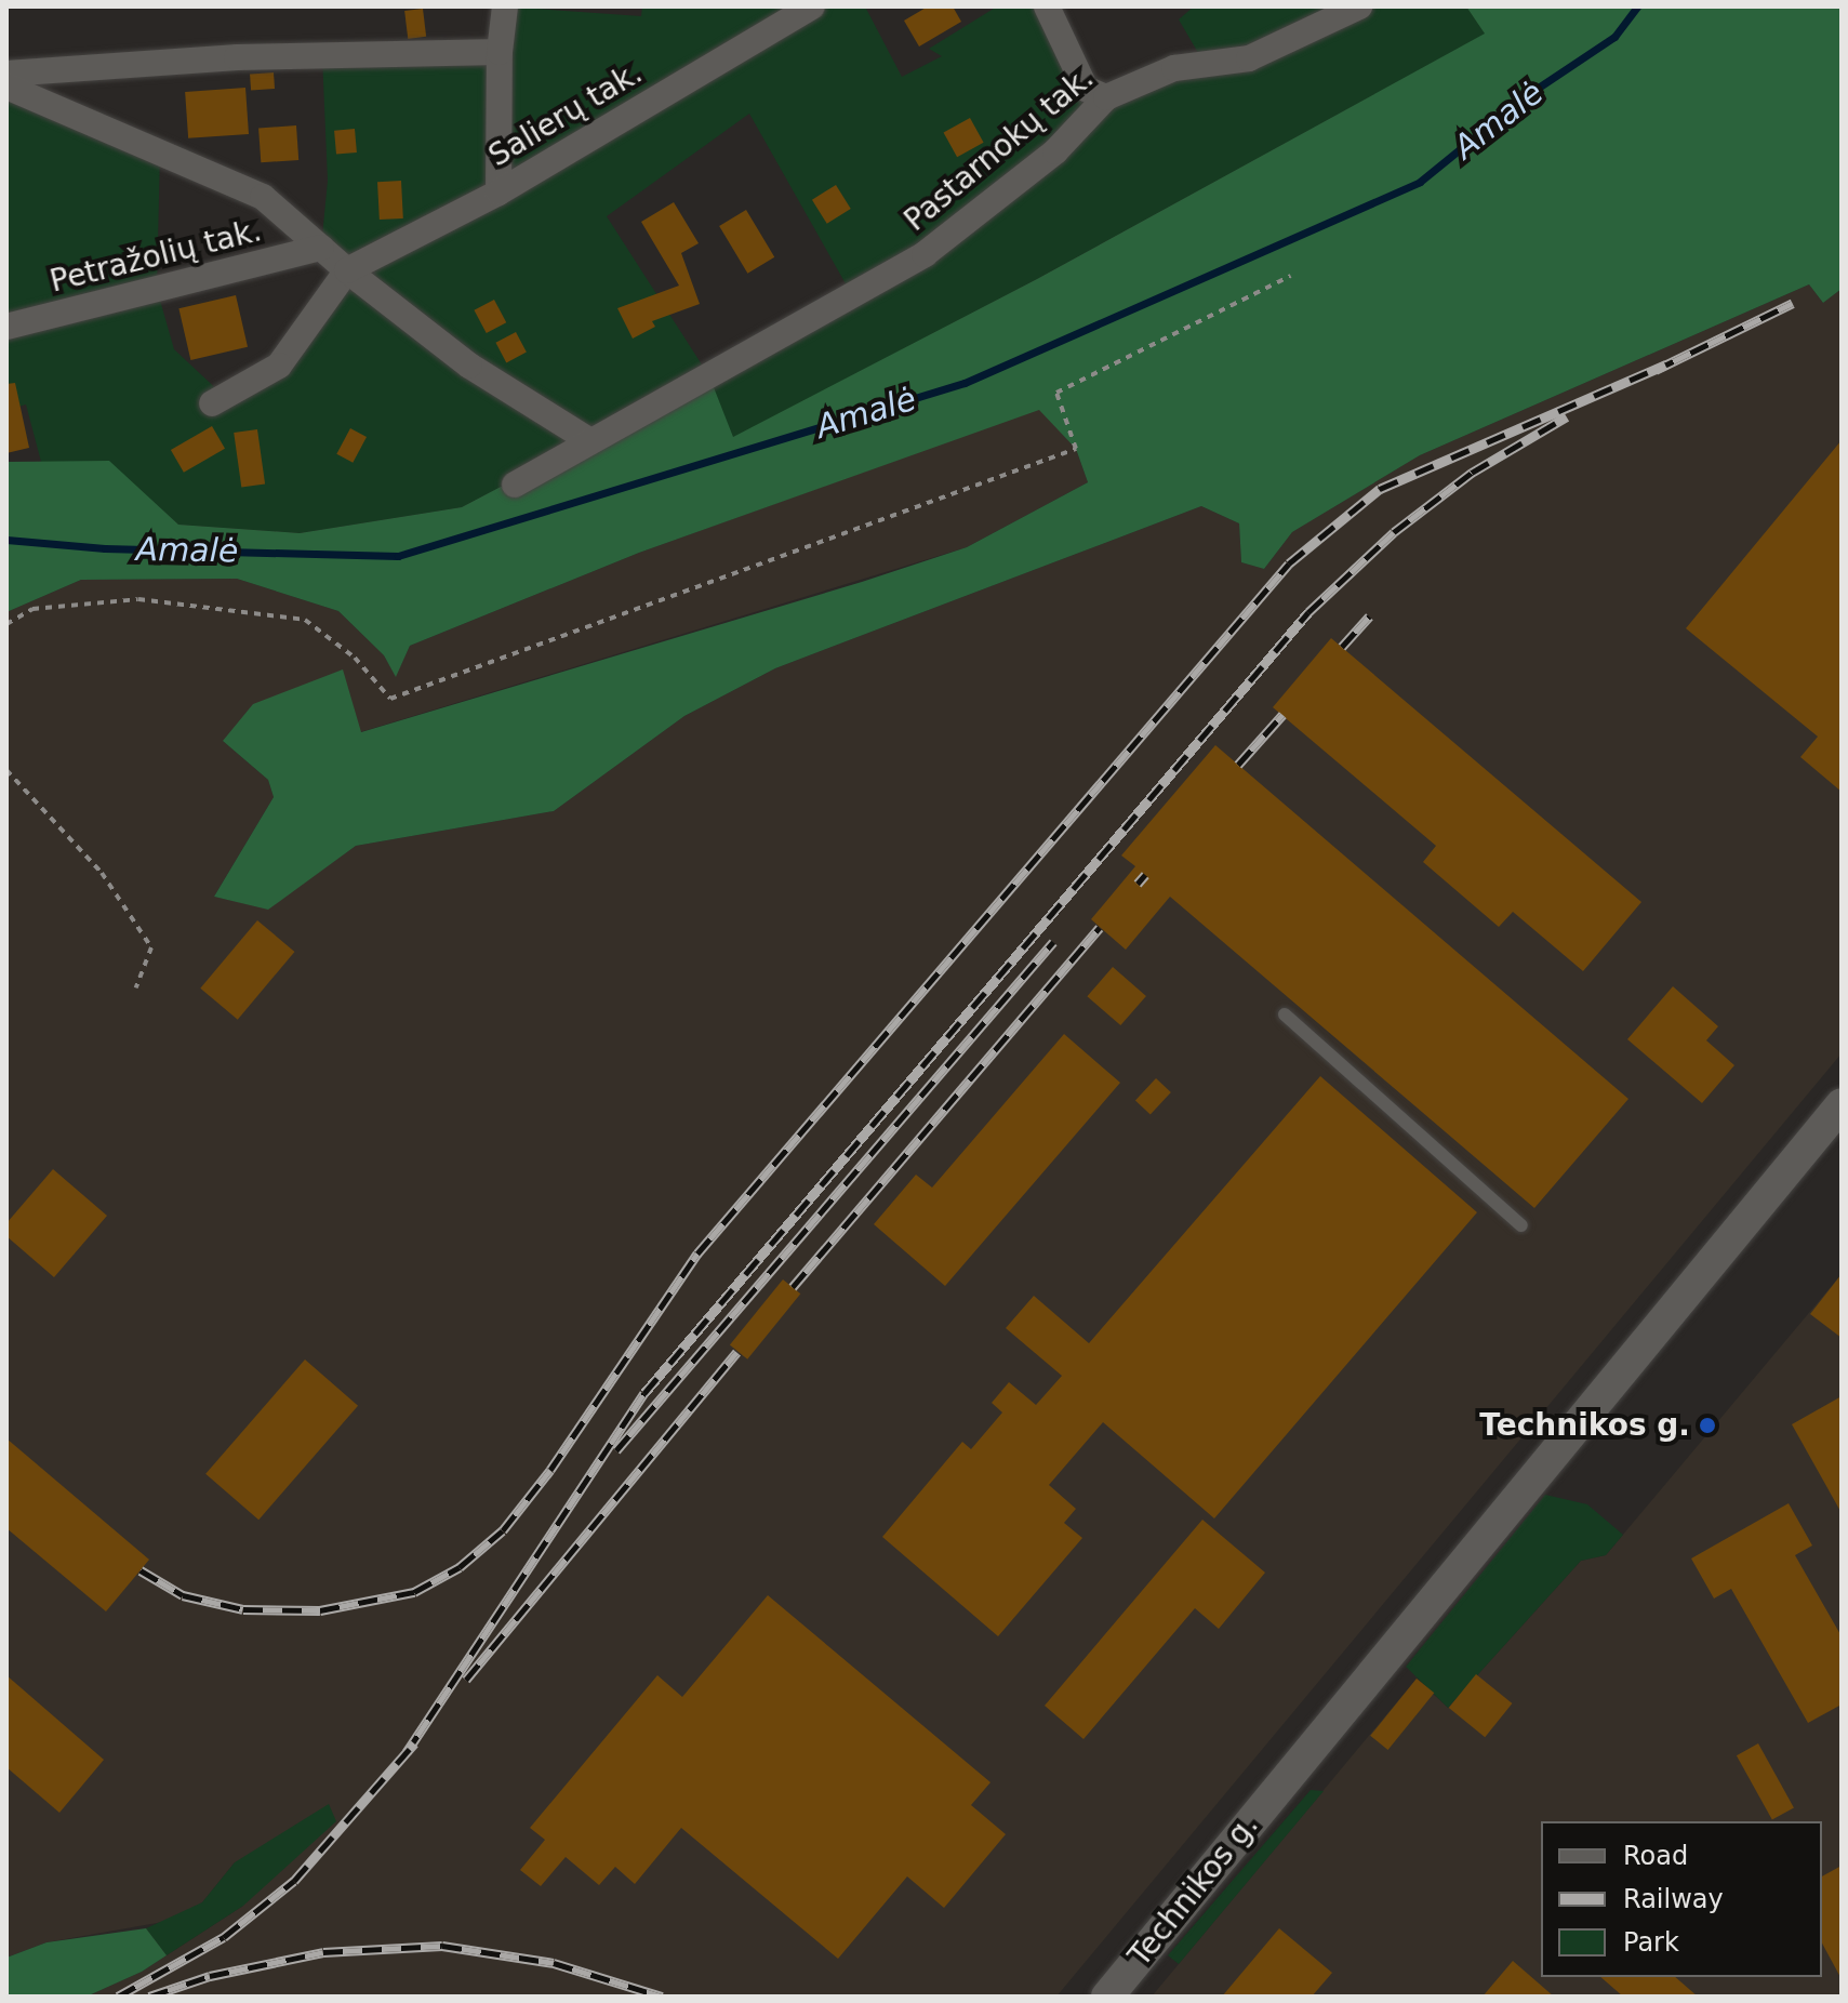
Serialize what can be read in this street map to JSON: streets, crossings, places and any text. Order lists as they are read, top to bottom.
{
  "streets": {
    "street": [
      "Salierų tak.",
      "Pastarnokų tak.",
      "Petražolių tak.",
      "Technikos g."
    ]
  },
  "water": ["Amalė"],
  "places": ["Technikos g."],
  "legend": ["Road", "Railway", "Park"]
}
